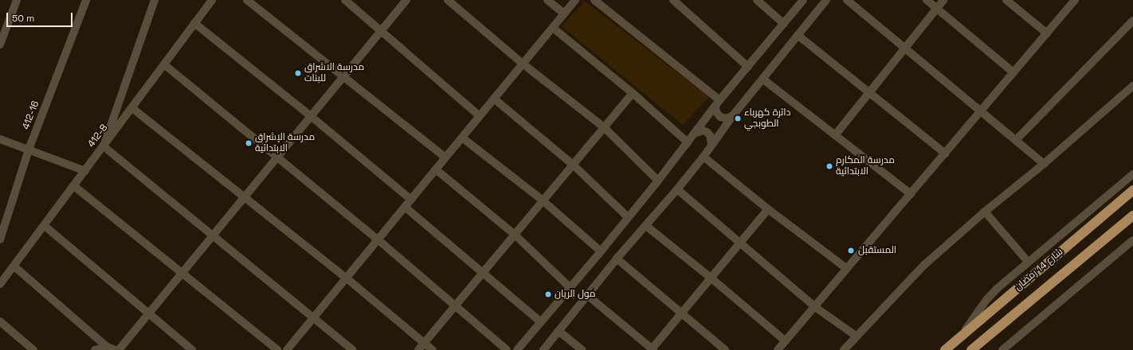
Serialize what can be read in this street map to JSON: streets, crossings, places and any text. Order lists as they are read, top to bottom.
{
  "streets": {
    "main road": ["شارع 14 رمضان"],
    "street": ["412-16", "412-8"]
  },
  "places": [
    "مدرسة الاشراق للبنات",
    "دائرة كهرباء الطوبجي",
    "مدرسة الإشراق الابتدائية",
    "مدرسة المكارم الابتدائية",
    "المستقبل",
    "مول الريان"
  ],
  "scale_bar": "50 m"
}
